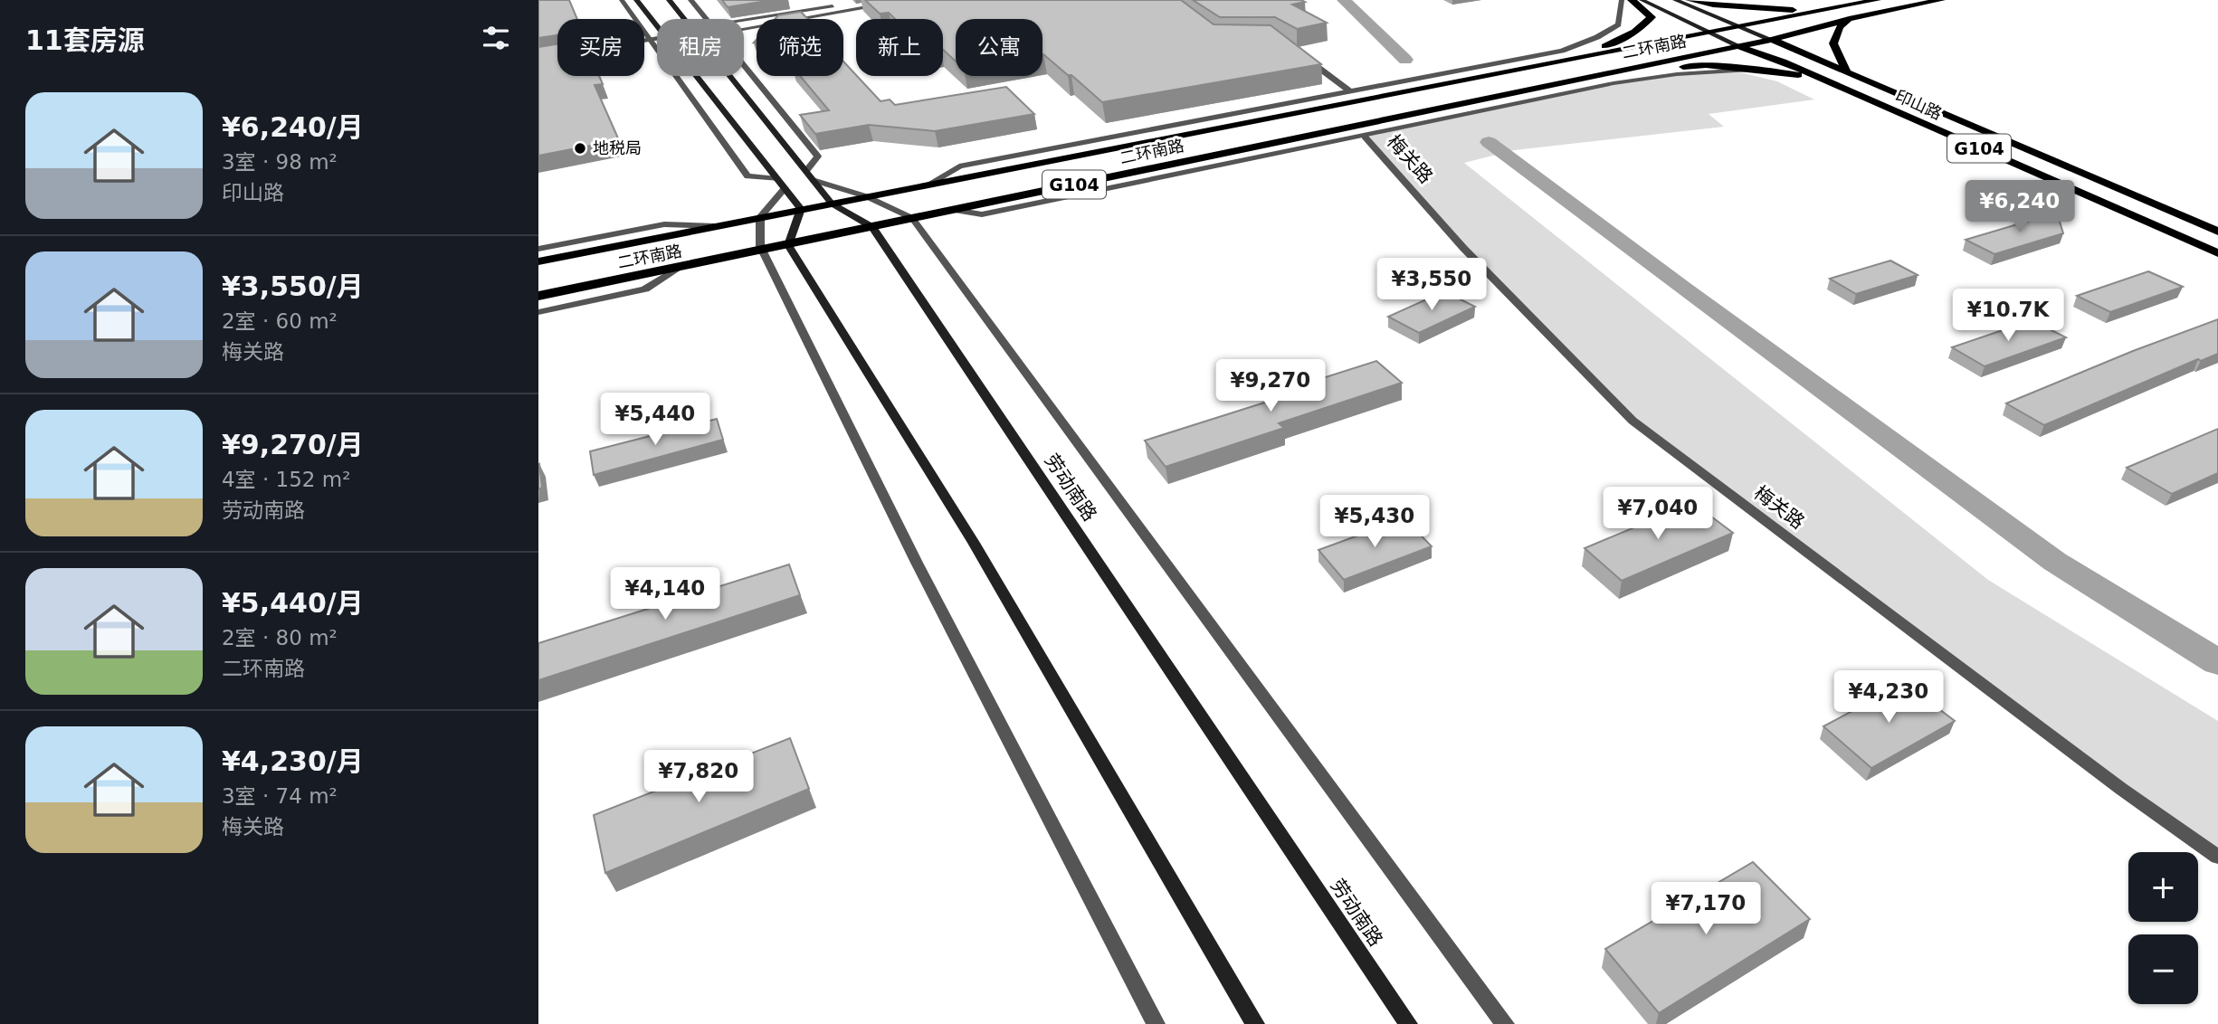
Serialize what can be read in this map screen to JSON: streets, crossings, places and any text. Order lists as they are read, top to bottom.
{
  "streets": {
    "highway": ["二环南路", "印山路", "G104"],
    "main road": ["劳动南路"],
    "street": ["梅关路"]
  },
  "crossings": [
    ["二环南路", "印山路"],
    ["二环南路", "G104"],
    ["二环南路", "劳动南路"],
    ["印山路", "G104"]
  ],
  "places": ["地税局"],
  "page": {
    "heading": "11套房源",
    "chip": [
      "买房",
      "租房",
      "筛选",
      "新上",
      "公寓"
    ],
    "list": [
      {
        "name": "¥6,240/月",
        "note": "3室 · 98 m² · 印山路"
      },
      {
        "name": "¥3,550/月",
        "note": "2室 · 60 m² · 梅关路"
      },
      {
        "name": "¥9,270/月",
        "note": "4室 · 152 m² · 劳动南路"
      },
      {
        "name": "¥5,440/月",
        "note": "2室 · 80 m² · 二环南路"
      },
      {
        "name": "¥4,230/月",
        "note": "3室 · 74 m² · 梅关路"
      }
    ],
    "price": [
      "¥6,240",
      "¥3,550",
      "¥10.7K",
      "¥9,270",
      "¥5,440",
      "¥7,040",
      "¥5,430",
      "¥4,140",
      "¥4,230",
      "¥7,820",
      "¥7,170"
    ],
    "map_buttons": ["+", "−"]
  }
}
